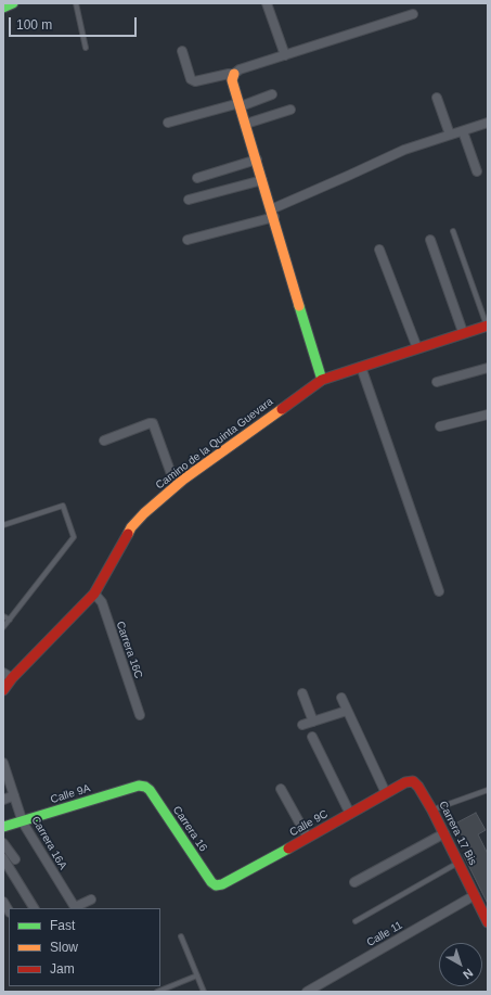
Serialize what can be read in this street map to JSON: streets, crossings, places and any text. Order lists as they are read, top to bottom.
{
  "streets": {
    "street": [
      "Camino de la Quinta Guevara",
      "Carrera 16C",
      "Calle 9A",
      "Calle 9C",
      "Carrera 16",
      "Carrera 17 Bis",
      "Carrera 16A",
      "Calle 11"
    ]
  },
  "crossings": [
    ["Camino de la Quinta Guevara", "Carrera 16C"],
    ["Calle 9A", "Carrera 16"],
    ["Calle 9A", "Carrera 16A"],
    ["Calle 9C", "Carrera 16"],
    ["Calle 9C", "Carrera 17 Bis"],
    ["Carrera 17 Bis", "Calle 11"]
  ],
  "legend": ["Fast", "Slow", "Jam"],
  "scale_bar": "100 m",
  "north": "bottom right"
}
